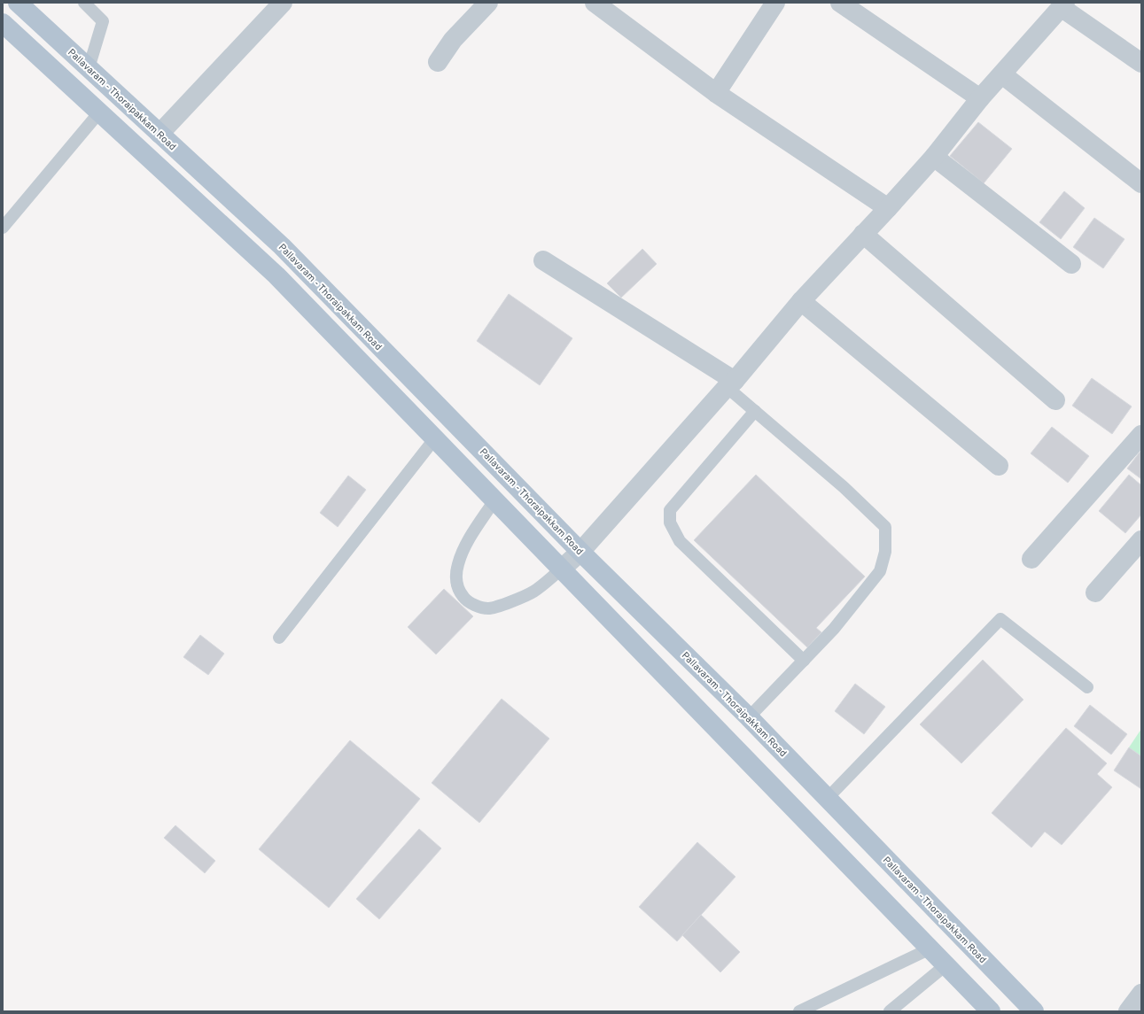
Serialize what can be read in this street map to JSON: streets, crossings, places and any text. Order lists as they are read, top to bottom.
{
  "streets": {
    "main road": ["Pallavaram - Thoraipakkam Road"]
  }
}
